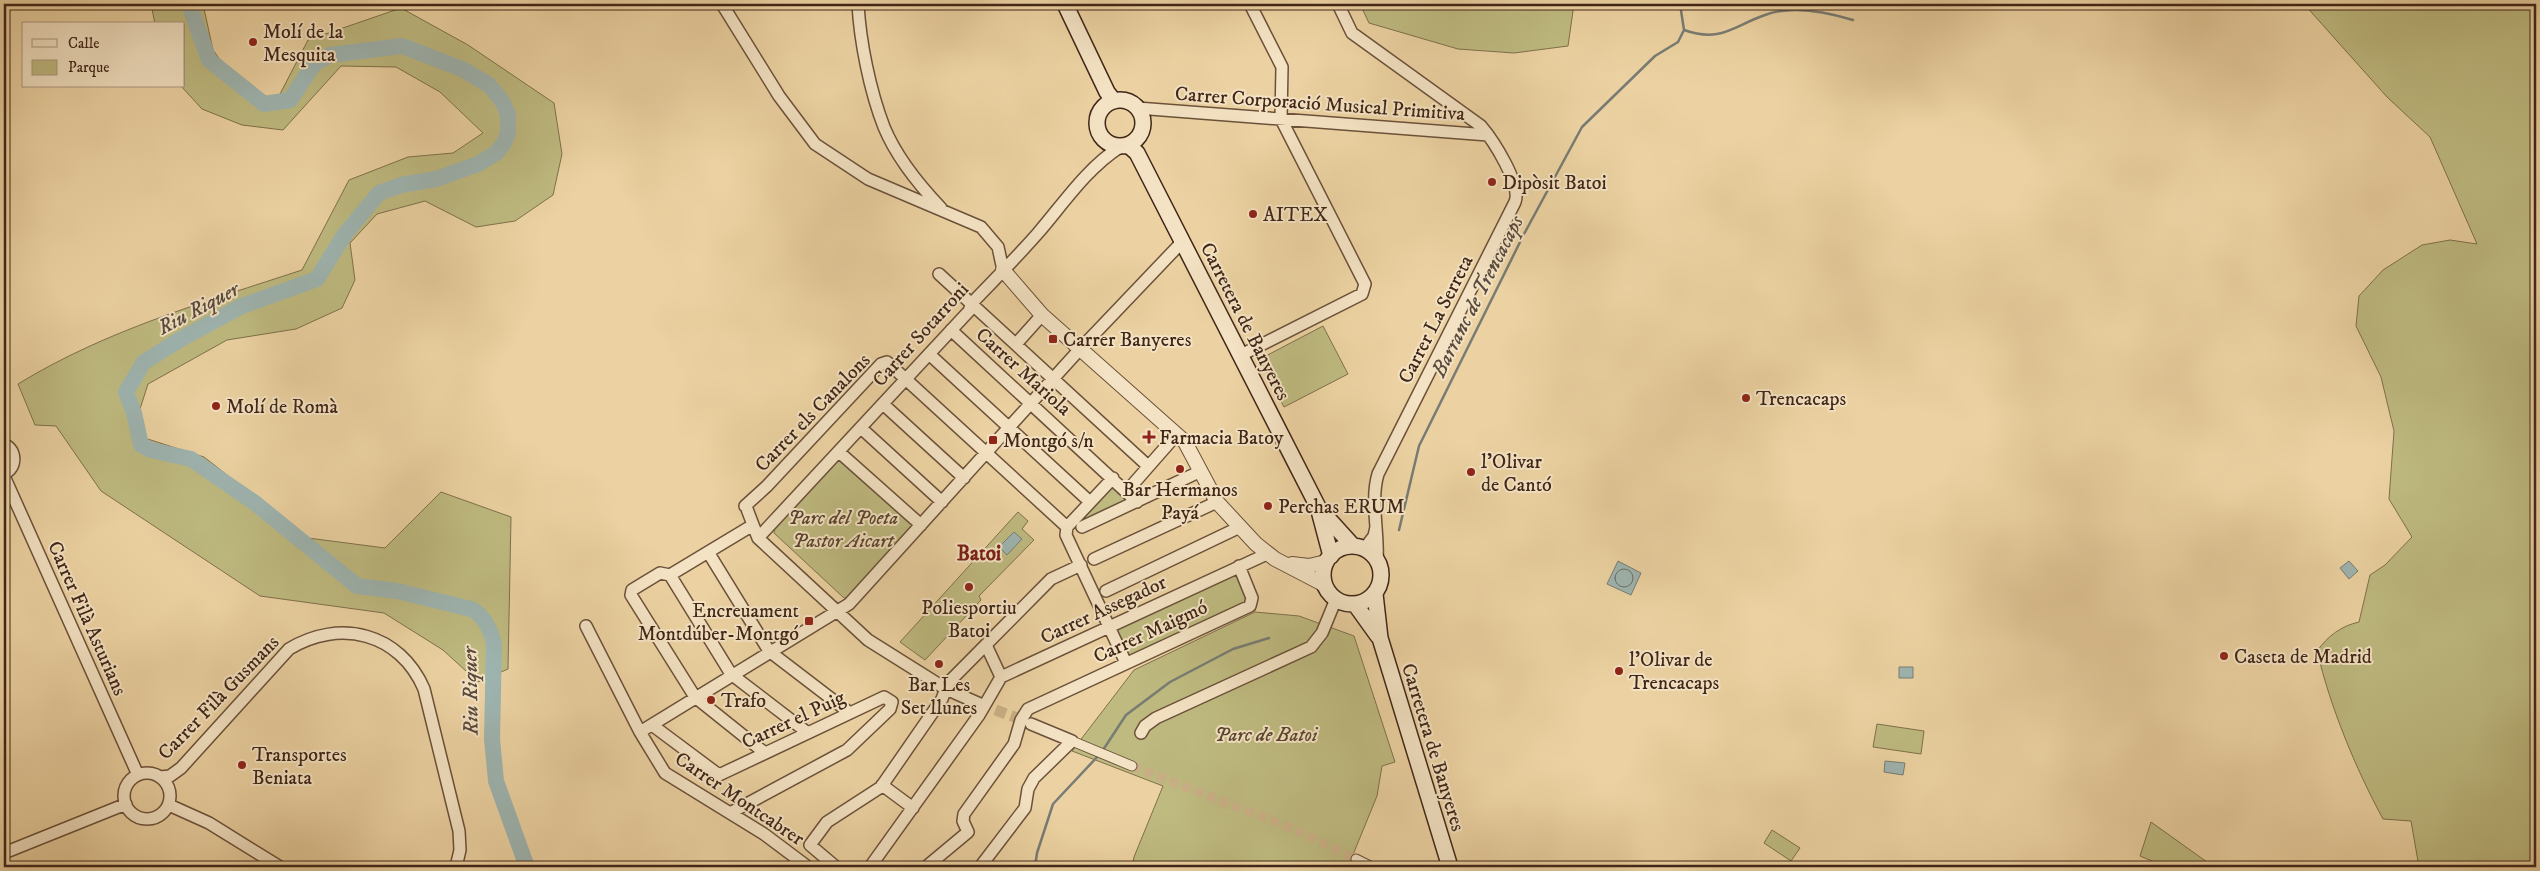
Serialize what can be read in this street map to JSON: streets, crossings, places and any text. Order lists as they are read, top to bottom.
{
  "streets": {
    "main road": ["Carretera de Banyeres"],
    "street": [
      "Carrer Corporació Musical Primitiva",
      "Carrer La Serreta",
      "Carrer Sotarroni",
      "Carrer Mariola",
      "Carrer els Canalons",
      "Carrer Assegador",
      "Carrer Filà Asturians",
      "Carrer Maigmó",
      "Carrer Filà Gusmans",
      "Carrer el Puig",
      "Carrer Montcabrer"
    ]
  },
  "crossings": [
    ["Carrer Corporació Musical Primitiva", "Carrer La Serreta"],
    ["Carrer Corporació Musical Primitiva", "Carretera de Banyeres"],
    ["Carrer Corporació Musical Primitiva", "Carrer Sotarroni"],
    ["Carrer La Serreta", "Carretera de Banyeres"],
    ["Carretera de Banyeres", "Carrer Sotarroni"],
    ["Carrer Sotarroni", "Carrer Mariola"],
    ["Carrer Sotarroni", "Carrer els Canalons"],
    ["Carrer Assegador", "Carrer Maigmó"],
    ["Carrer Filà Asturians", "Carrer Filà Gusmans"],
    ["Carrer el Puig", "Carrer Montcabrer"]
  ],
  "districts": ["Batoi"],
  "water": ["Barranc de Trencacaps", "Riu Riquer"],
  "parks": ["Parc del Poeta Pastor Aicart", "Parc de Batoi"],
  "places": {
    "other": [
      "Molí de la Mesquita",
      "Dipòsit Batoi",
      "AITEX",
      "Trencacaps",
      "Molí de Romà",
      "Bar Hermanos Payá",
      "l'Olivar de Cantó",
      "Perchas ERUM",
      "Poliesportiu Batoi",
      "Caseta de Madrid",
      "Bar Les Set llunes",
      "l'Olivar de Trencacaps",
      "Trafo",
      "Transportes Beniata"
    ],
    "transit": ["Carrer Banyeres", "Montgó s/n", "Encreuament Montdúber-Montgó"],
    "health": ["Farmacia Batoy"]
  },
  "legend": ["Calle", "Parque"]
}
